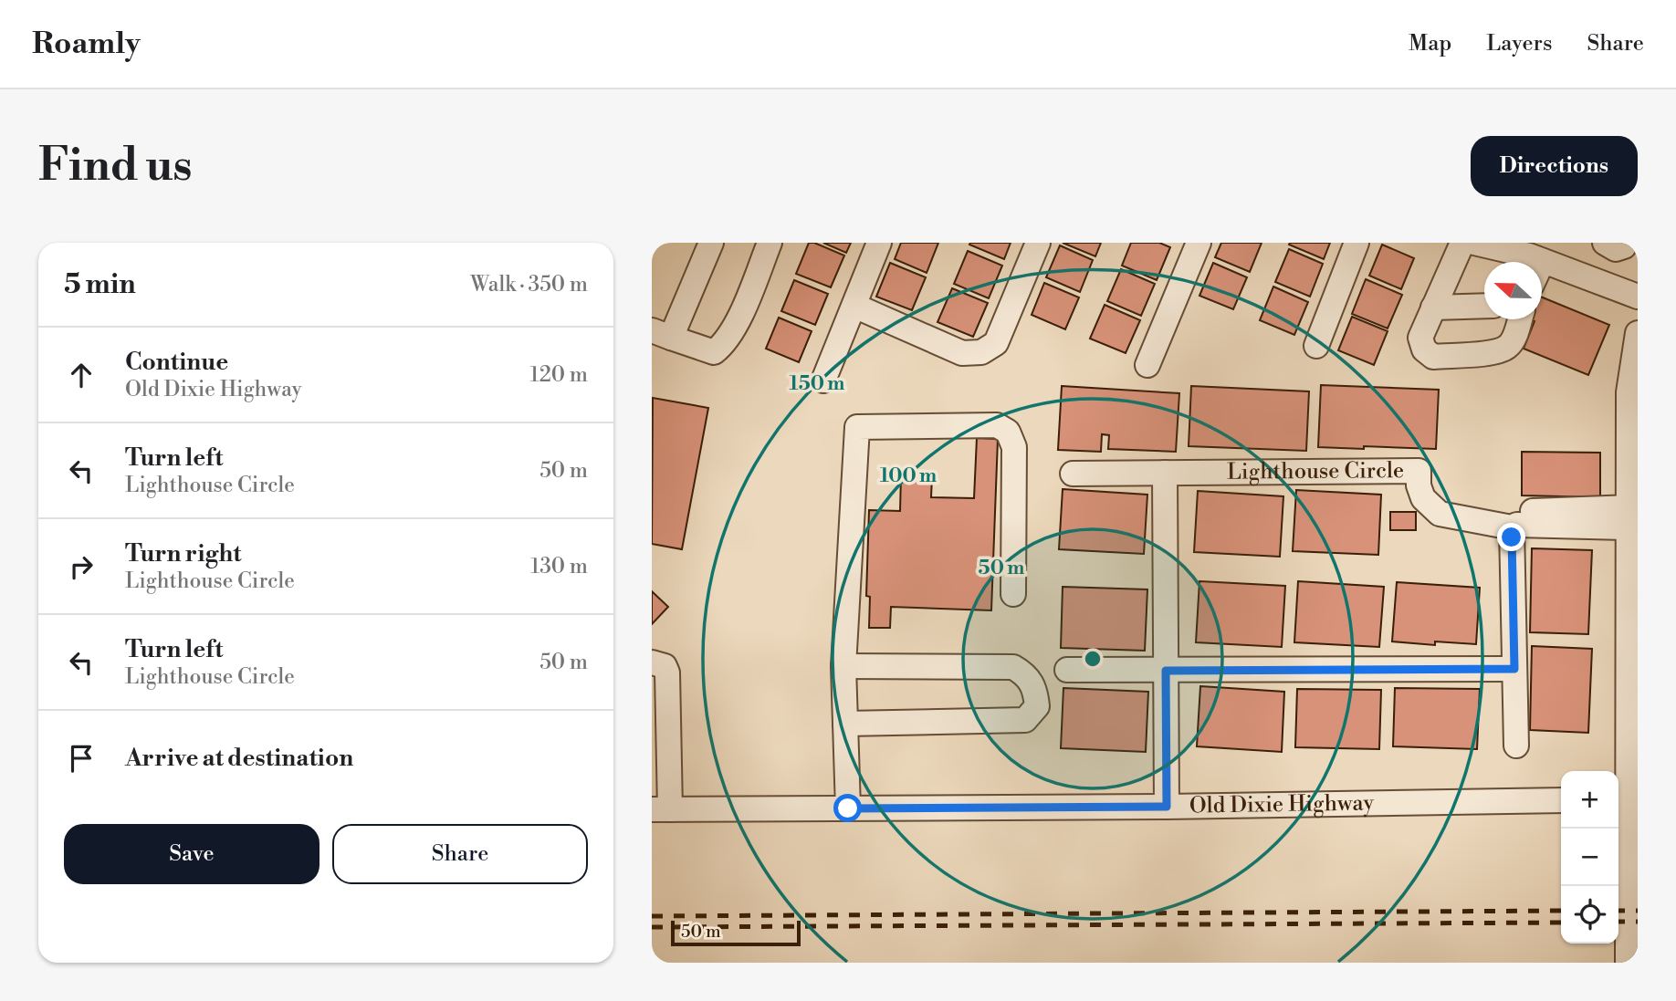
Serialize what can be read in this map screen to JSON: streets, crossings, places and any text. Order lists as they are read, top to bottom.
{
  "streets": {
    "street": ["Lighthouse Circle", "Old Dixie Highway"]
  },
  "scale_bar": "50 m",
  "north": "left",
  "page": {
    "header": "Roamly",
    "nav": ["Map", "Layers", "Share"],
    "buttons": [
      "Directions",
      ["Save", "Share"]
    ],
    "title": "Find us",
    "heading": ["5 min", "Walk · 350 m"],
    "list": [
      ["Continue", "Old Dixie Highway", "120 m"],
      ["Turn left", "Lighthouse Circle", "50 m"],
      ["Turn right", "Lighthouse Circle", "130 m"],
      ["Turn left", "Lighthouse Circle", "50 m"],
      "Arrive at destination"
    ],
    "map_buttons": ["+", "−"],
    "scale": "50 m"
  },
  "rings": ["150 m", "100 m", "50 m"]
}
